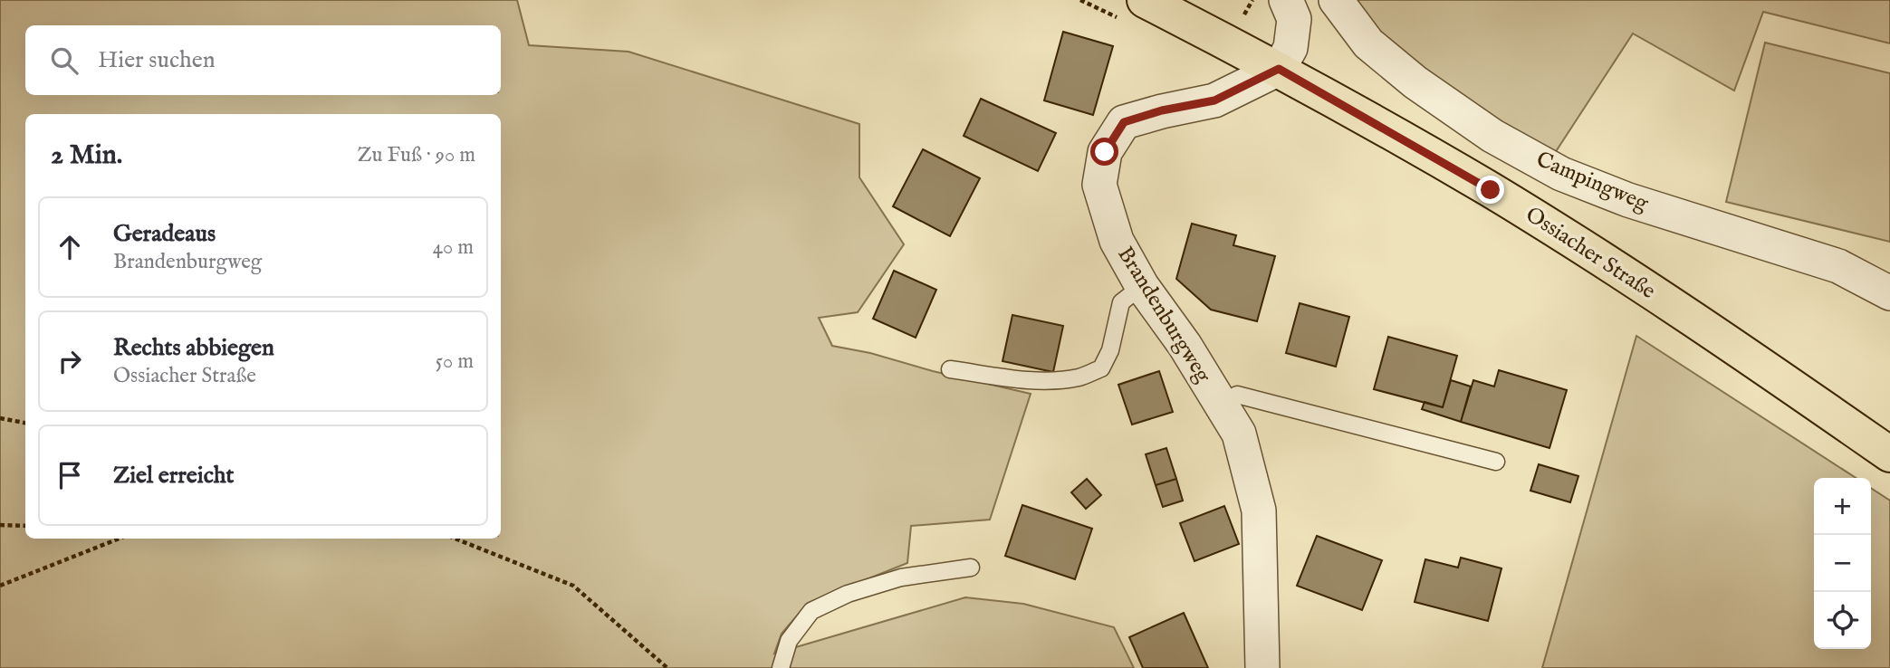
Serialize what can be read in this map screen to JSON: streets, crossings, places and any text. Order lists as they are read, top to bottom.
{
  "streets": {
    "main road": ["Ossiacher Straße"],
    "street": ["Campingweg", "Brandenburgweg"]
  },
  "crossings": [
    ["Ossiacher Straße", "Brandenburgweg"]
  ],
  "page": {
    "search": "Hier suchen",
    "heading": ["2 Min.", "Zu Fuß · 90 m"],
    "list": [
      ["Geradeaus", "Brandenburgweg", "40 m"],
      ["Rechts abbiegen", "Ossiacher Straße", "50 m"],
      "Ziel erreicht"
    ],
    "map_buttons": ["+", "−"]
  }
}
